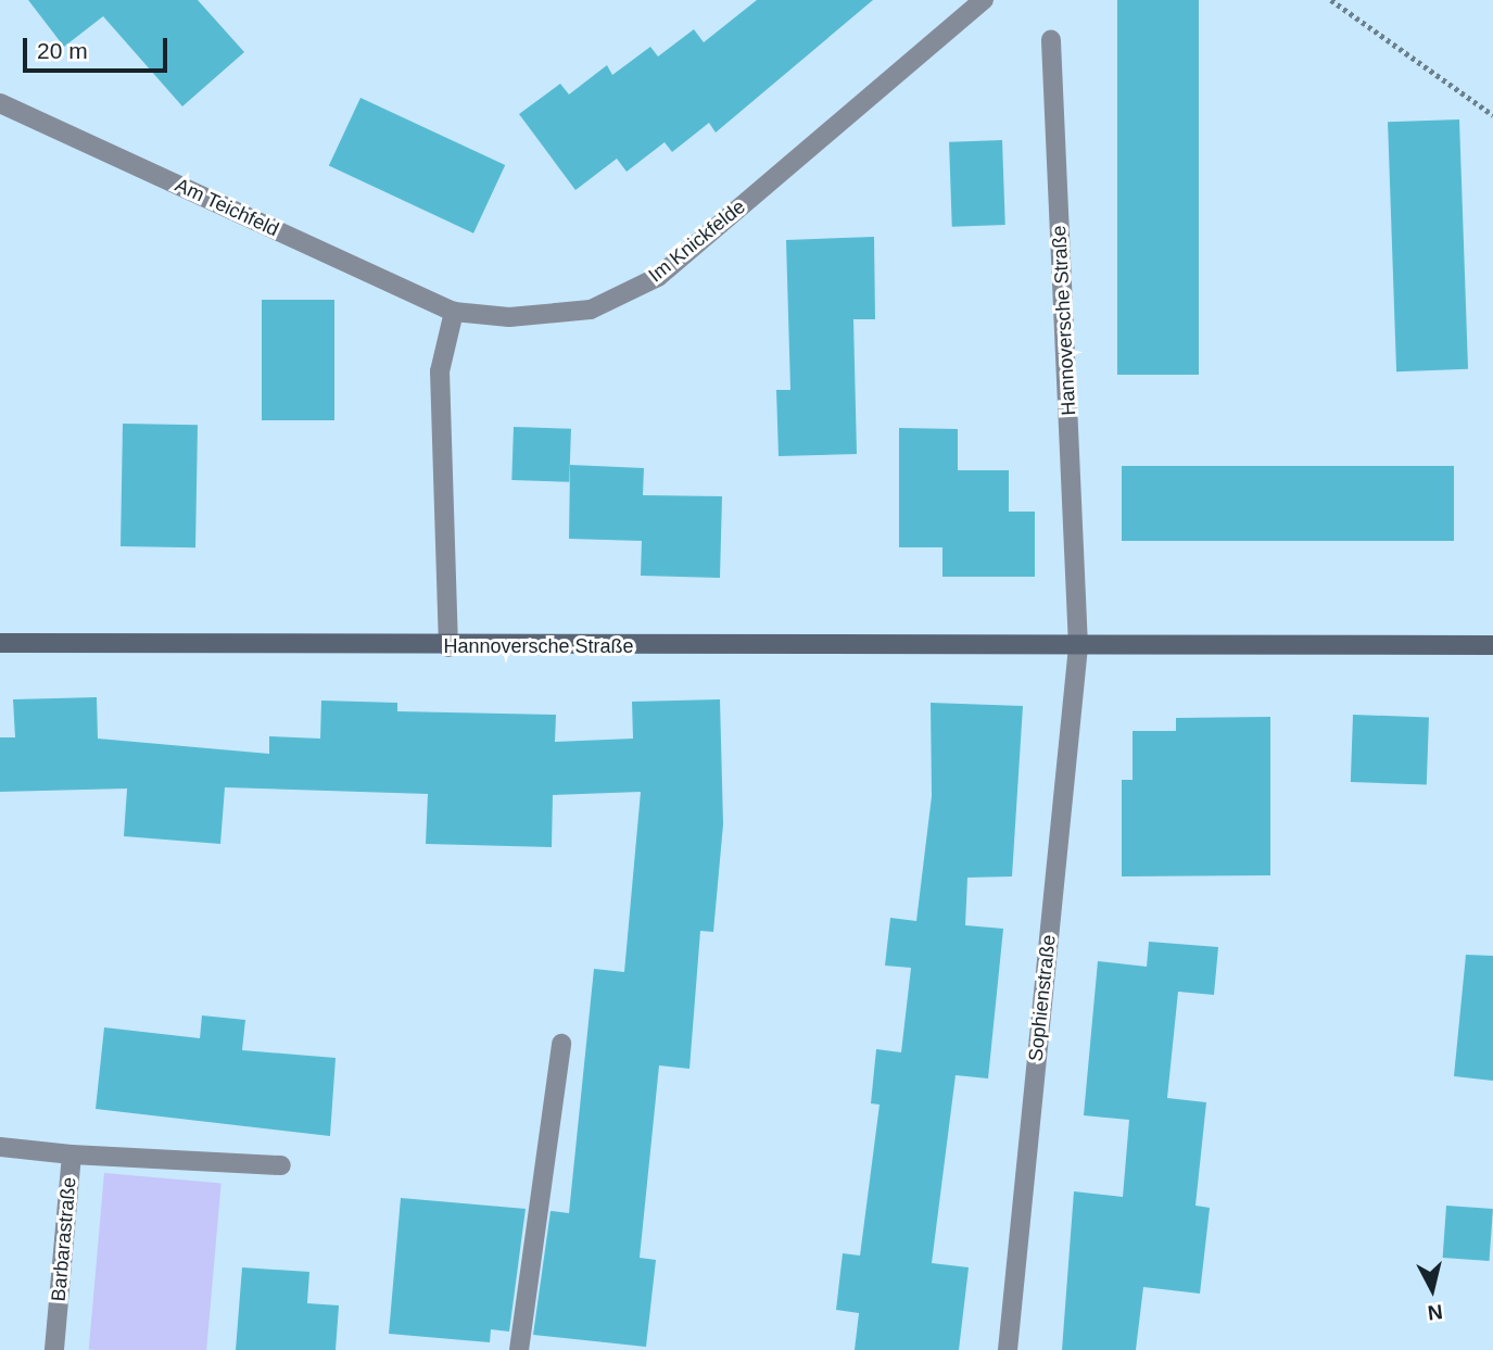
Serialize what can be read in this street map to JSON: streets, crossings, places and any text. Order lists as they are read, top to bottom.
{
  "streets": {
    "street": [
      "Am Teichfeld",
      "Im Knickfelde",
      "Hannoversche Straße",
      "Sophienstraße",
      "Barbarastraße"
    ]
  },
  "crossings": [
    ["Am Teichfeld", "Im Knickfelde"],
    ["Hannoversche Straße", "Sophienstraße"]
  ],
  "scale_bar": "20 m",
  "north": "bottom"
}
